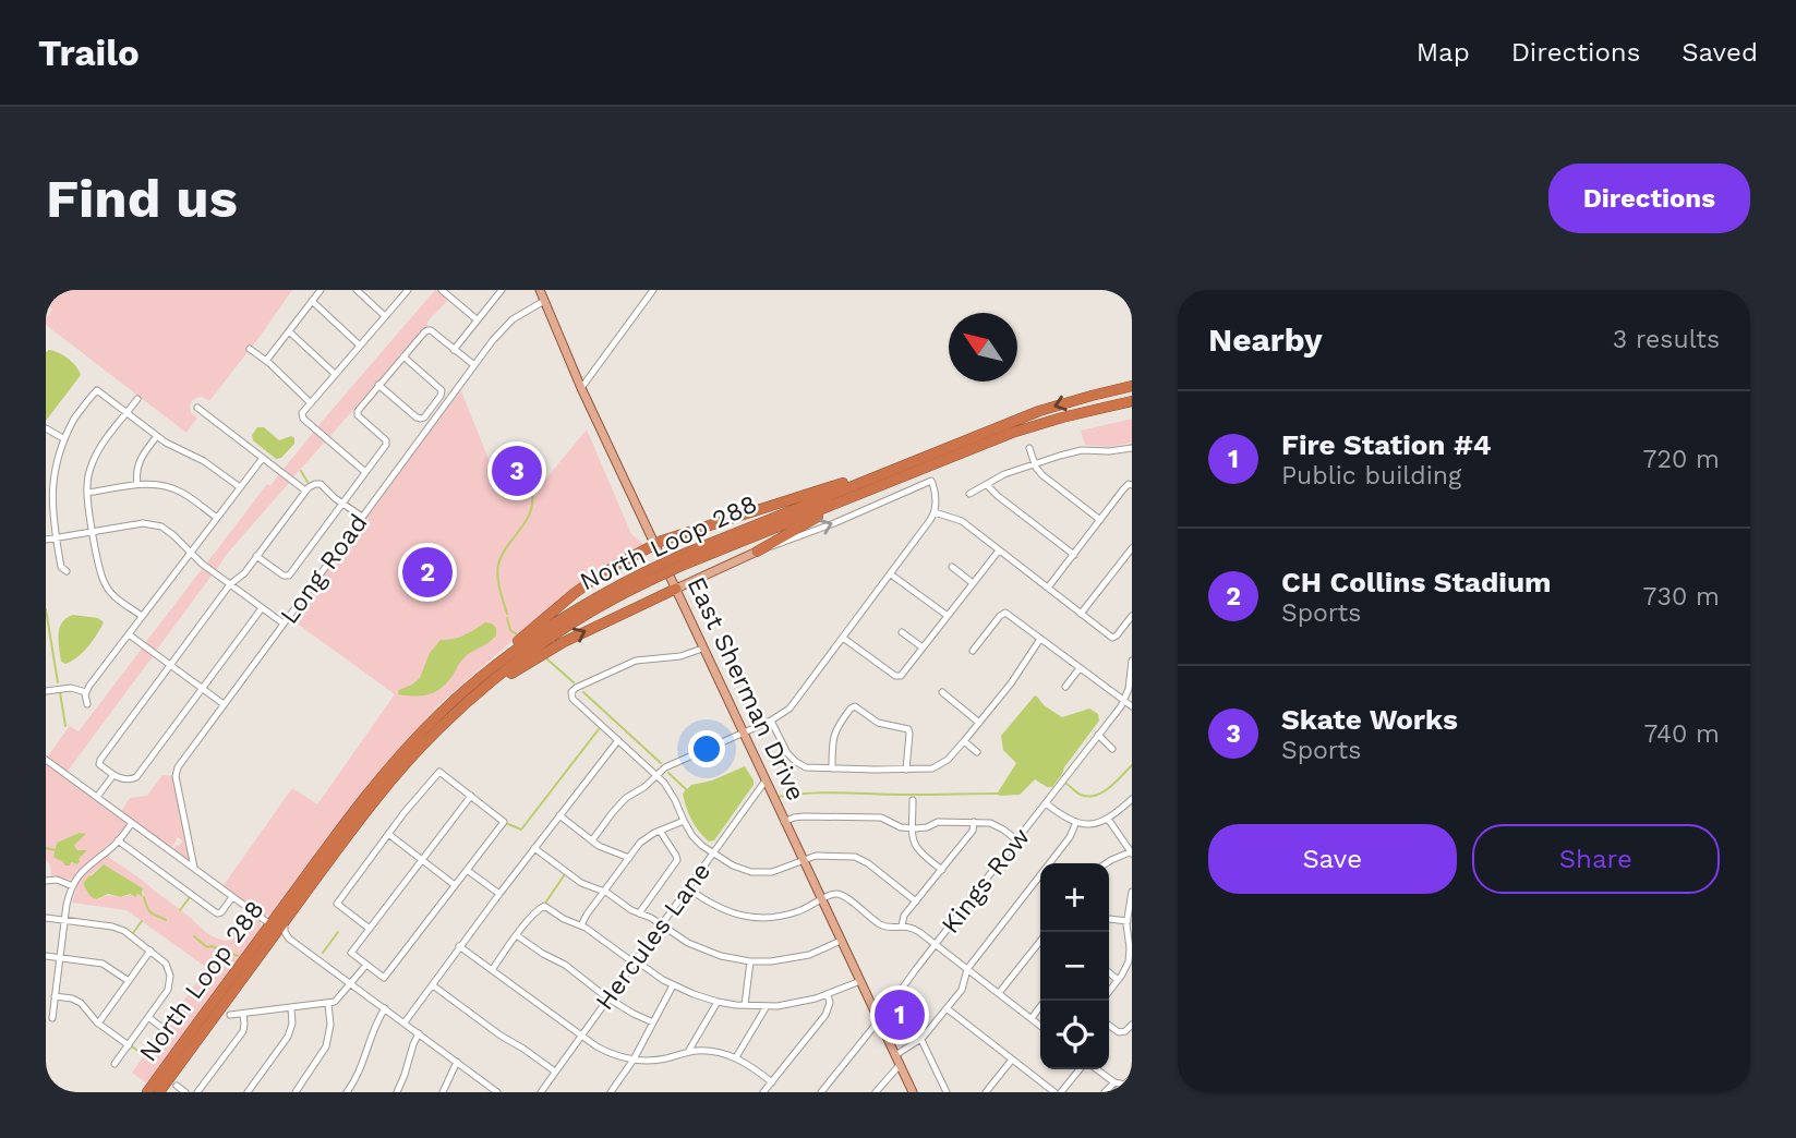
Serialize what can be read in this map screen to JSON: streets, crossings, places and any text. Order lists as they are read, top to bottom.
{
  "streets": {
    "highway": ["North Loop 288"],
    "main road": ["East Sherman Drive"],
    "street": ["Long Road", "Kings Row", "Hercules Lane"]
  },
  "crossings": [
    ["North Loop 288", "East Sherman Drive"],
    ["Long Road", "East Sherman Drive"],
    ["East Sherman Drive", "Kings Row"],
    ["East Sherman Drive", "Hercules Lane"]
  ],
  "north": "top left",
  "page": {
    "header": "Trailo",
    "nav": ["Map", "Directions", "Saved"],
    "buttons": [
      "Directions",
      ["Save", "Share"]
    ],
    "title": "Find us",
    "heading": ["Nearby", "3 results"],
    "list": [
      {
        "mark": "1",
        "name": "Fire Station #4",
        "note": "Public building",
        "value": "720 m"
      },
      {
        "mark": "2",
        "name": "CH Collins Stadium",
        "note": "Sports",
        "value": "730 m"
      },
      {
        "mark": "3",
        "name": "Skate Works",
        "note": "Sports",
        "value": "740 m"
      }
    ],
    "pins": ["3", "2", "1"],
    "map_buttons": ["+", "−"]
  }
}
